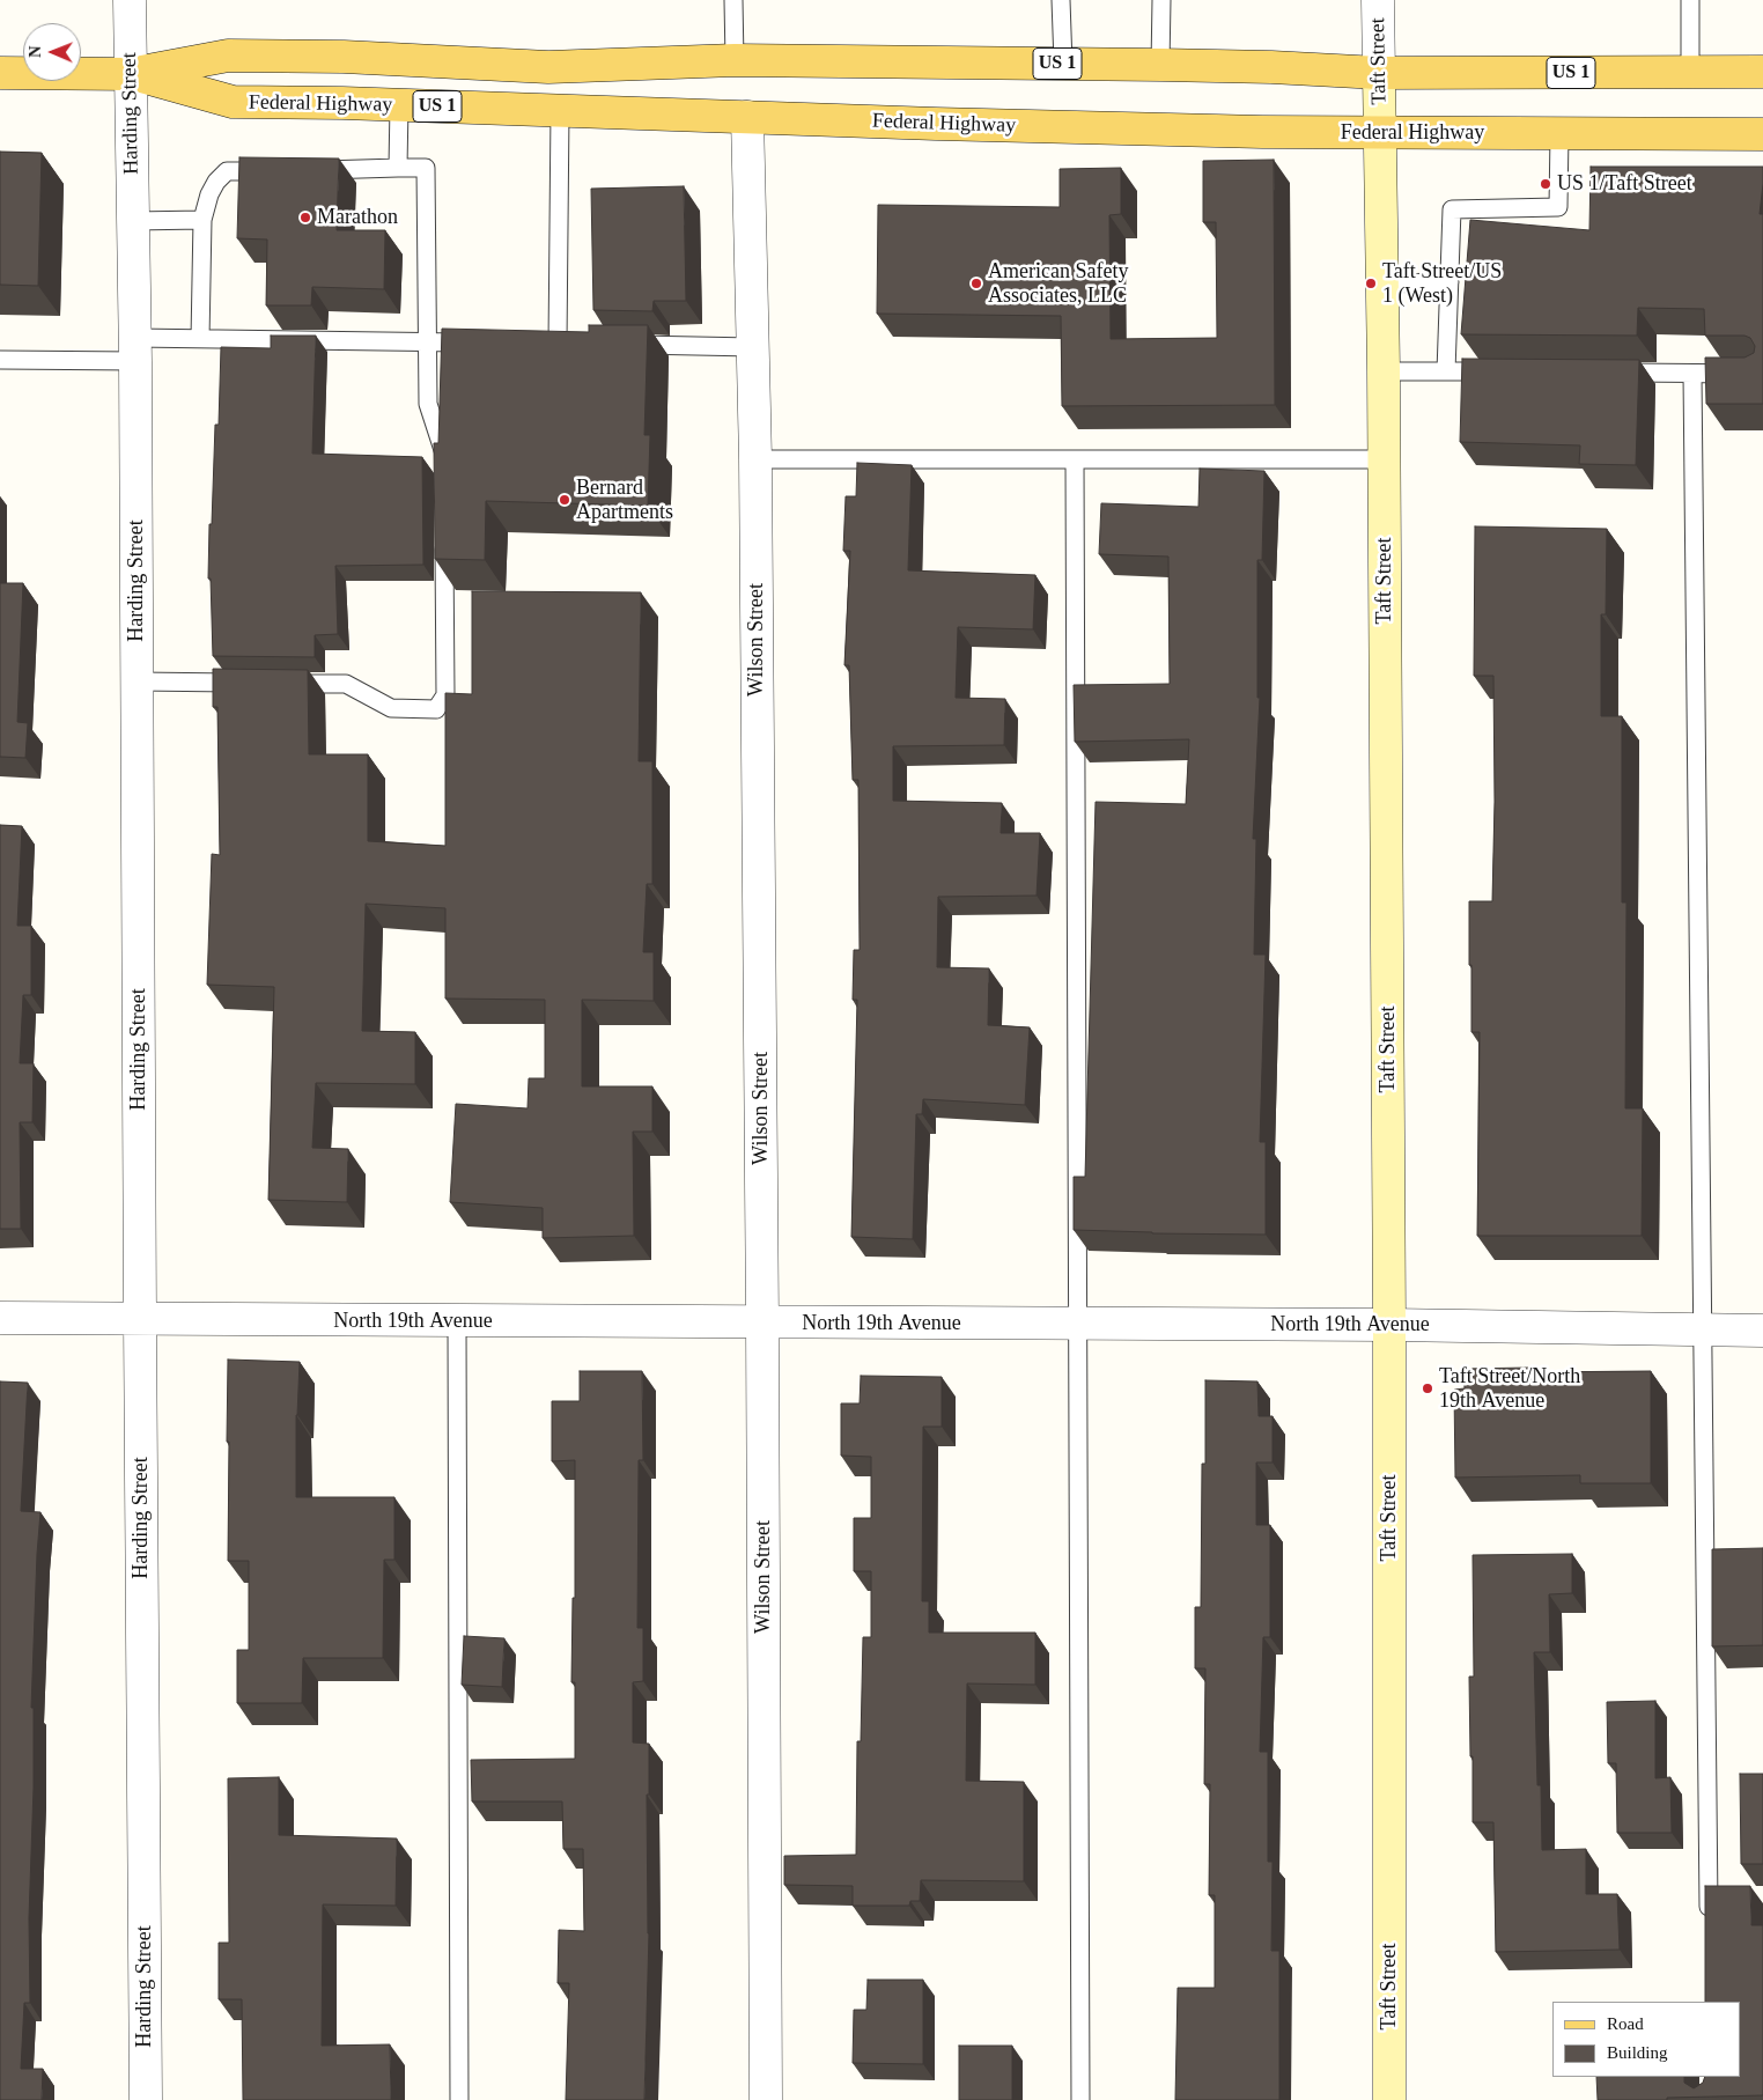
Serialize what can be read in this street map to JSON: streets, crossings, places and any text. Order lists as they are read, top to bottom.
{
  "streets": {
    "main road": ["US 1", "Federal Highway"],
    "street": [
      "Taft Street",
      "Harding Street",
      "Wilson Street",
      "North 19th Avenue"
    ]
  },
  "crossings": [
    ["Taft Street", "Federal Highway"],
    ["Taft Street", "North 19th Avenue"],
    ["Federal Highway", "Harding Street"],
    ["Federal Highway", "Wilson Street"],
    ["Harding Street", "North 19th Avenue"],
    ["Wilson Street", "North 19th Avenue"]
  ],
  "places": [
    "US 1/Taft Street",
    "Marathon",
    "American Safety Associates, LLC",
    "Taft Street/US 1 (West)",
    "Bernard Apartments",
    "Taft Street/North 19th Avenue"
  ],
  "legend": ["Road", "Building"],
  "north": "left"
}
